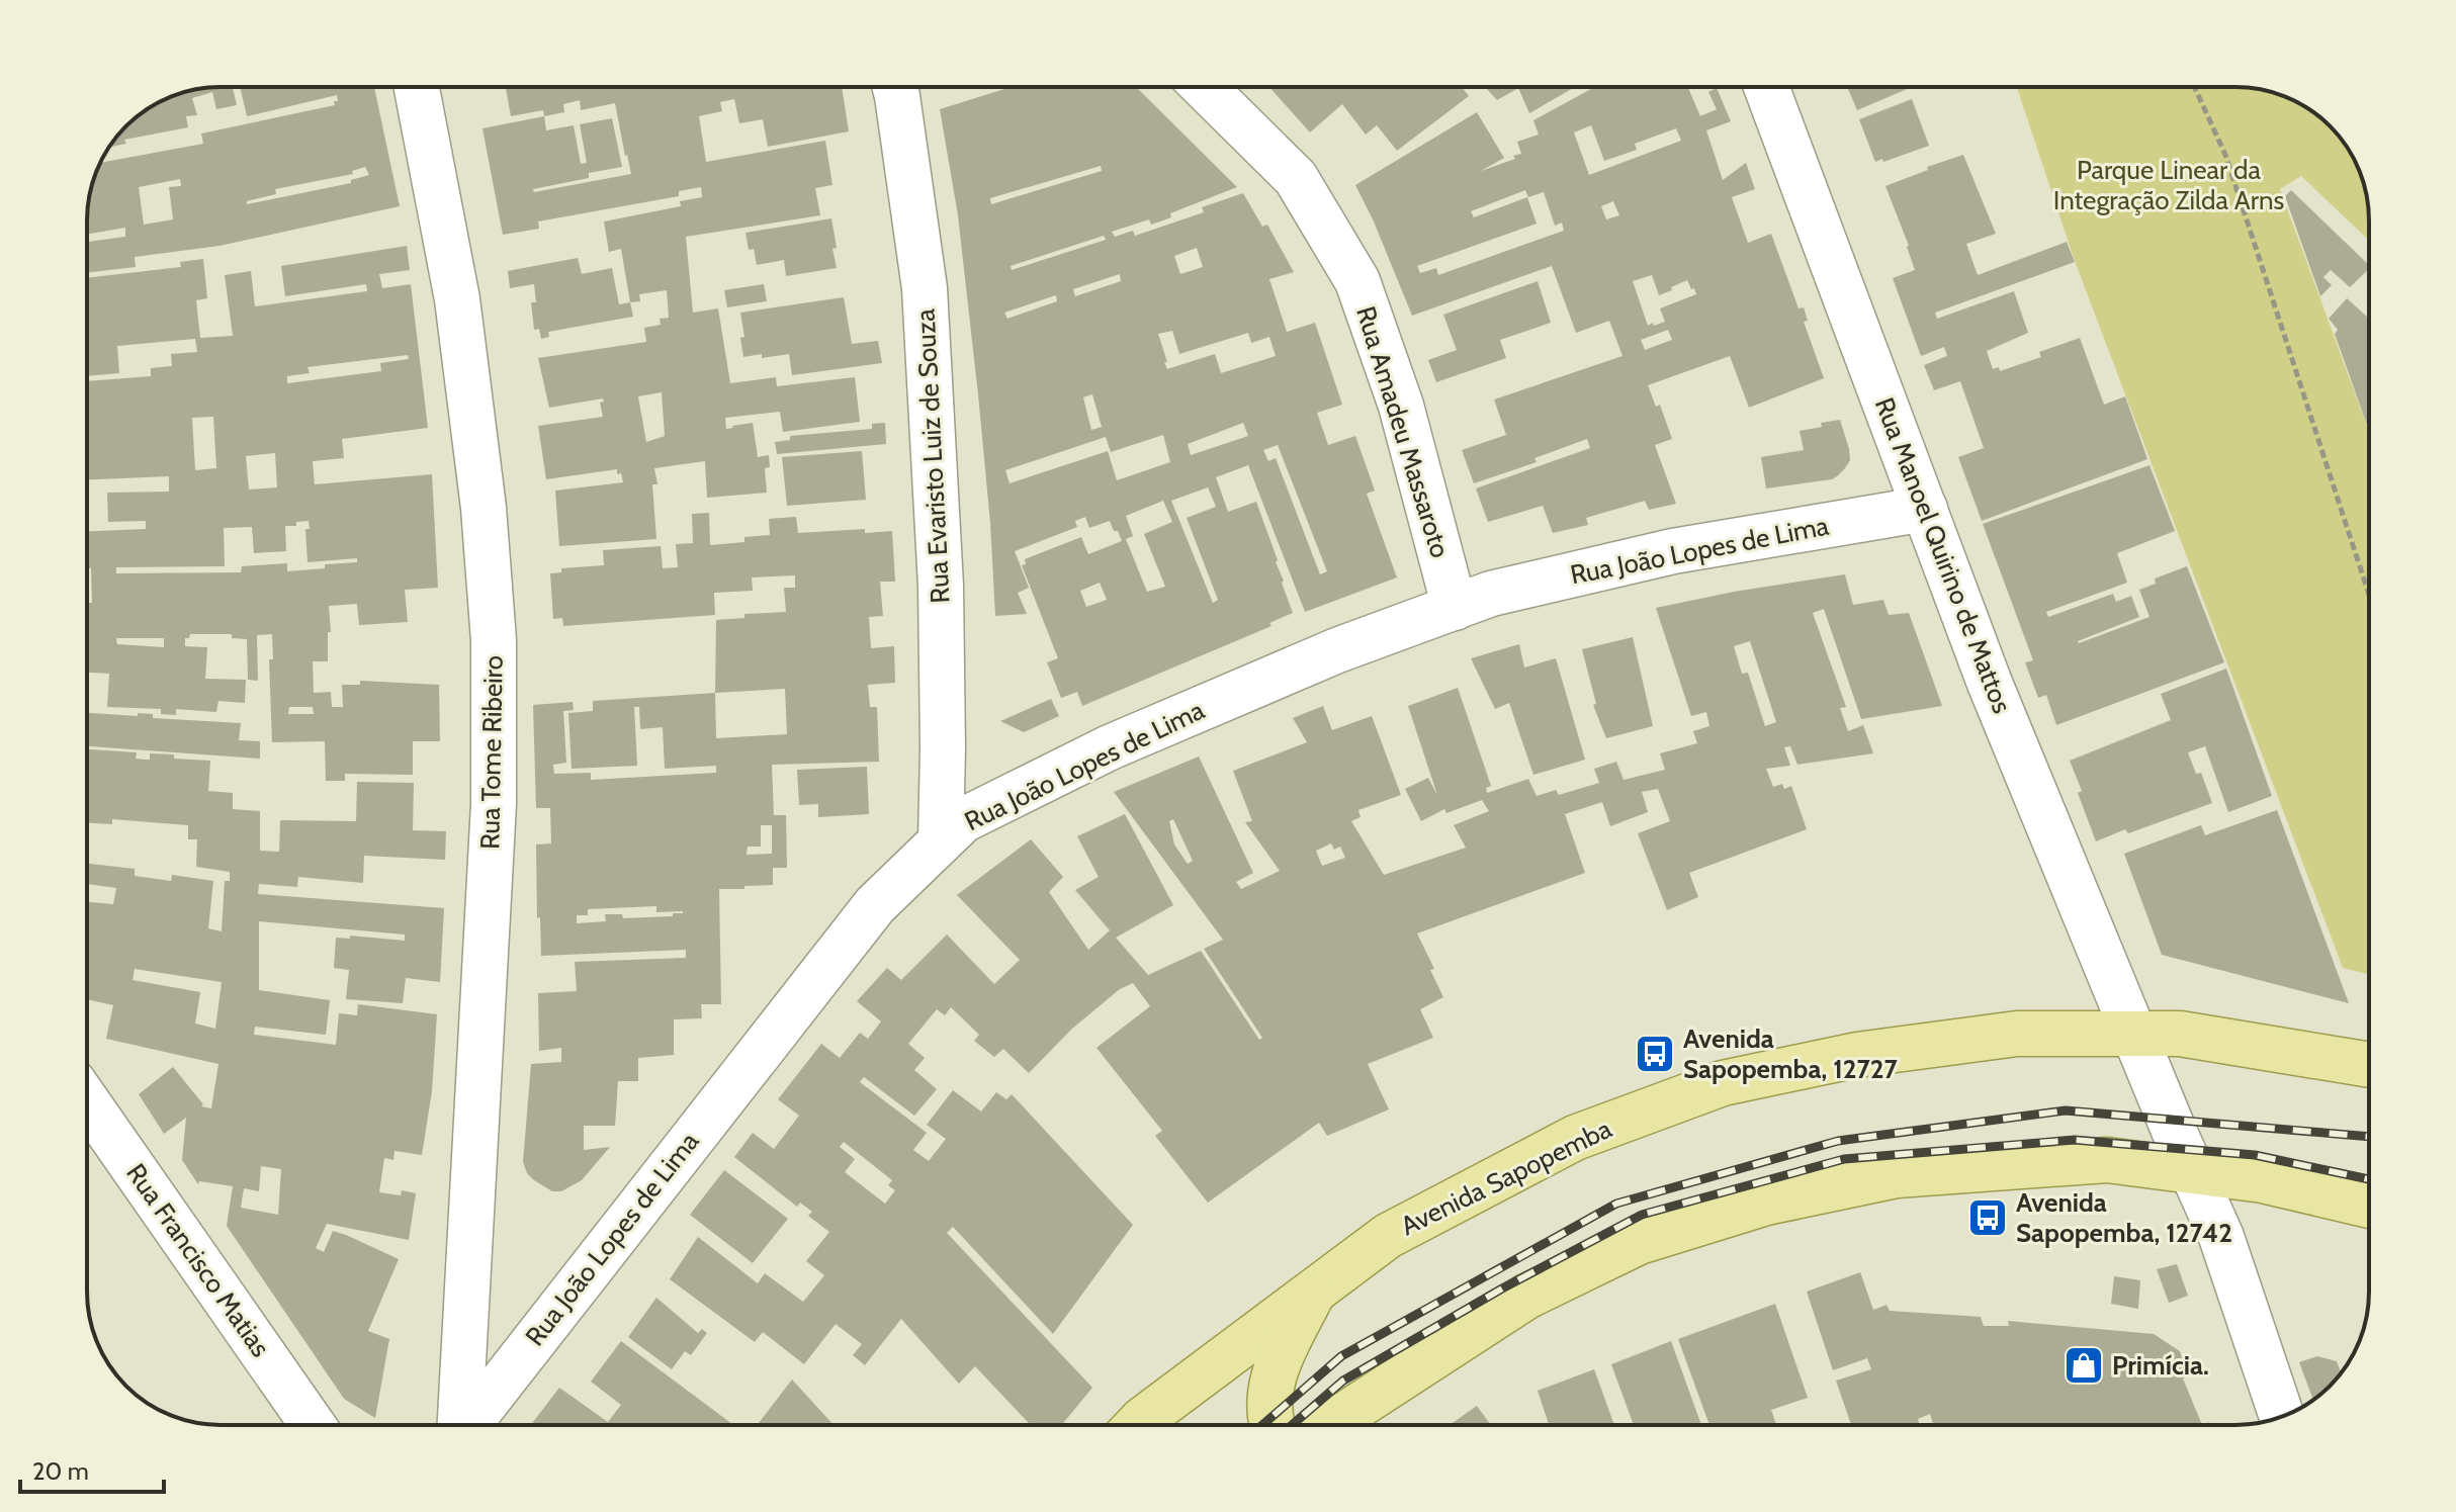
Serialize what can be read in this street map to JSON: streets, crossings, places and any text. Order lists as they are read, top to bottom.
{
  "streets": {
    "main road": ["Avenida Sapopemba"],
    "street": [
      "Rua Amadeu Massaroto",
      "Rua Evaristo Luiz de Souza",
      "Rua João Lopes de Lima",
      "Rua Manoel Quirino de Mattos",
      "Rua Tome Ribeiro",
      "Rua Francisco Matias"
    ]
  },
  "crossings": [
    ["Rua Amadeu Massaroto", "Rua João Lopes de Lima"],
    ["Rua Evaristo Luiz de Souza", "Rua João Lopes de Lima"],
    ["Rua João Lopes de Lima", "Rua Manoel Quirino de Mattos"],
    ["Rua Manoel Quirino de Mattos", "Avenida Sapopemba"]
  ],
  "parks": ["Parque Linear da Integração Zilda Arns"],
  "places": {
    "bus stop": ["Avenida Sapopemba, 12727", "Avenida Sapopemba, 12742"],
    "shop": ["Primícia."]
  },
  "scale_bar": "20 m"
}
